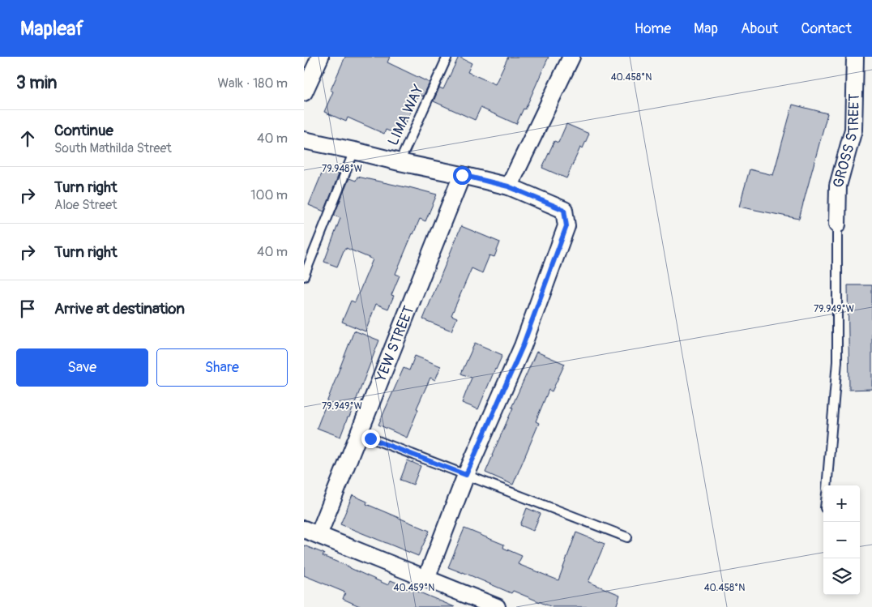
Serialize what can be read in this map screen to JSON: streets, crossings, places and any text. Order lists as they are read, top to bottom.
{
  "streets": {
    "street": ["GROSS STREET", "YEW STREET"],
    "lane": ["LIMA WAY"]
  },
  "page": {
    "header": "Mapleaf",
    "nav": [
      "Home",
      "Map",
      "About",
      "Contact"
    ],
    "heading": ["3 min", "Walk · 180 m"],
    "list": [
      ["Continue", "South Mathilda Street", "40 m"],
      ["Turn right", "Aloe Street", "100 m"],
      ["Turn right", "40 m"],
      "Arrive at destination"
    ],
    "buttons": ["Save", "Share"],
    "map_buttons": ["+", "−"]
  },
  "coordinates": [
    "40.458°N",
    "79.948°W",
    "79.949°W",
    "40.459°N"
  ]
}
